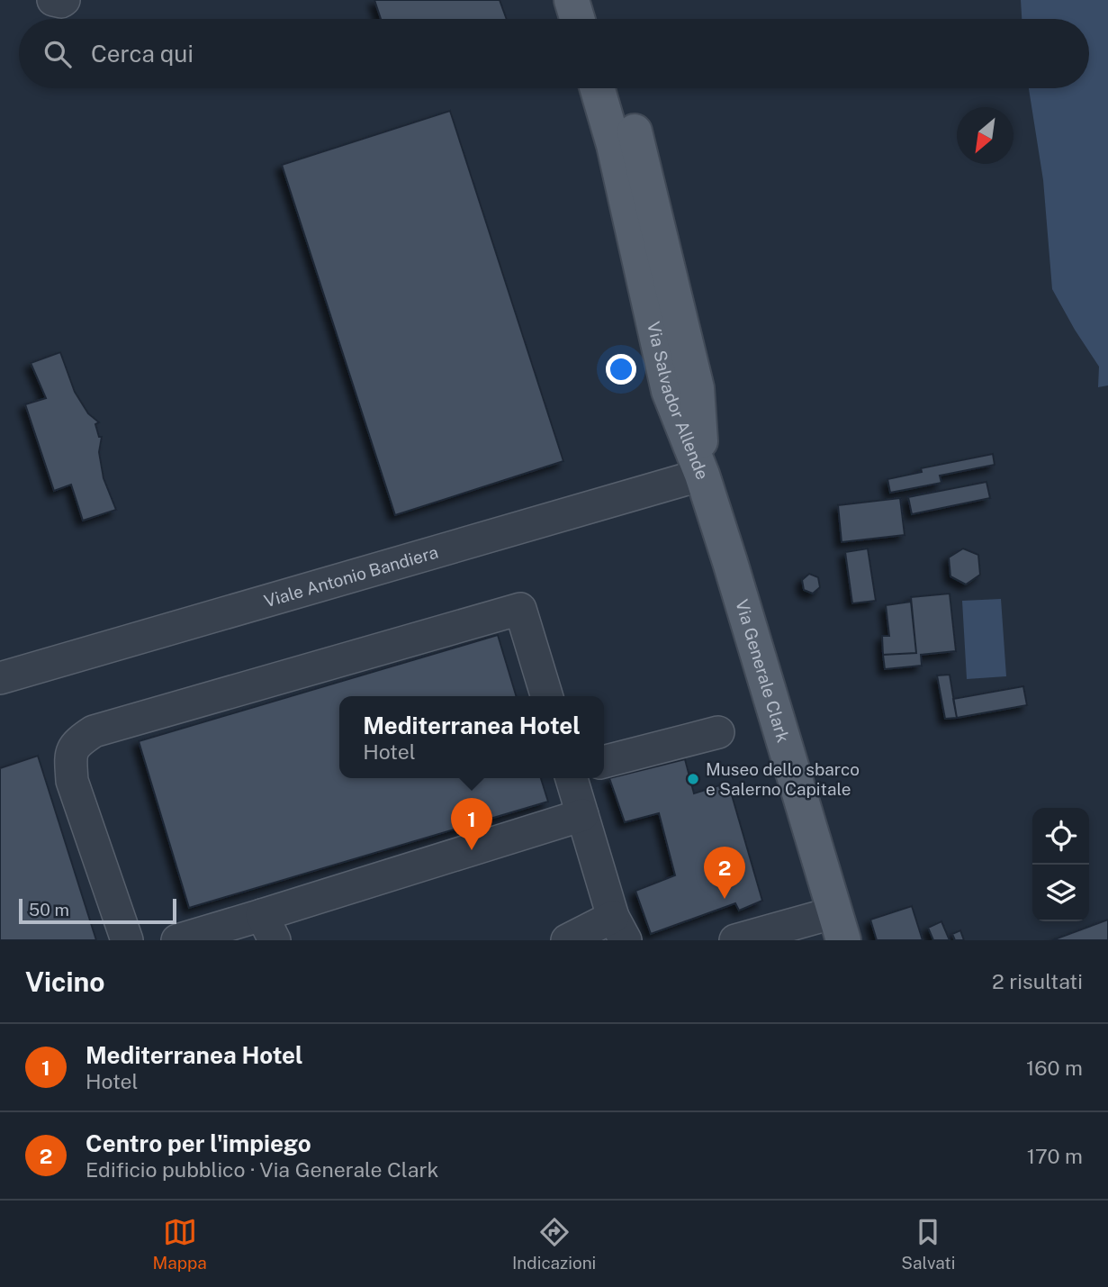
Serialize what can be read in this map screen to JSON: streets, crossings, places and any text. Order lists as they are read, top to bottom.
{
  "streets": {
    "main road": ["Via Salvador Allende", "Via Generale Clark"],
    "street": ["Viale Antonio Bandiera"]
  },
  "crossings": [
    ["Via Salvador Allende", "Viale Antonio Bandiera"],
    ["Via Salvador Allende", "Via Generale Clark"],
    ["Viale Antonio Bandiera", "Via Generale Clark"]
  ],
  "places": ["Museo dello sbarco e Salerno Capitale"],
  "scale_bar": "50 m",
  "north": "bottom left",
  "page": {
    "search": "Cerca qui",
    "popup": ["Mediterranea Hotel", "Hotel"],
    "pins": ["1", "2"],
    "scale": "50 m",
    "heading": ["Vicino", "2 risultati"],
    "list": [
      {
        "mark": "1",
        "name": "Mediterranea Hotel",
        "note": "Hotel",
        "value": "160 m"
      },
      {
        "mark": "2",
        "name": "Centro per l'impiego",
        "note": "Edificio pubblico · Via Generale Clark",
        "value": "170 m"
      }
    ],
    "nav": ["Mappa", "Indicazioni", "Salvati"]
  }
}
